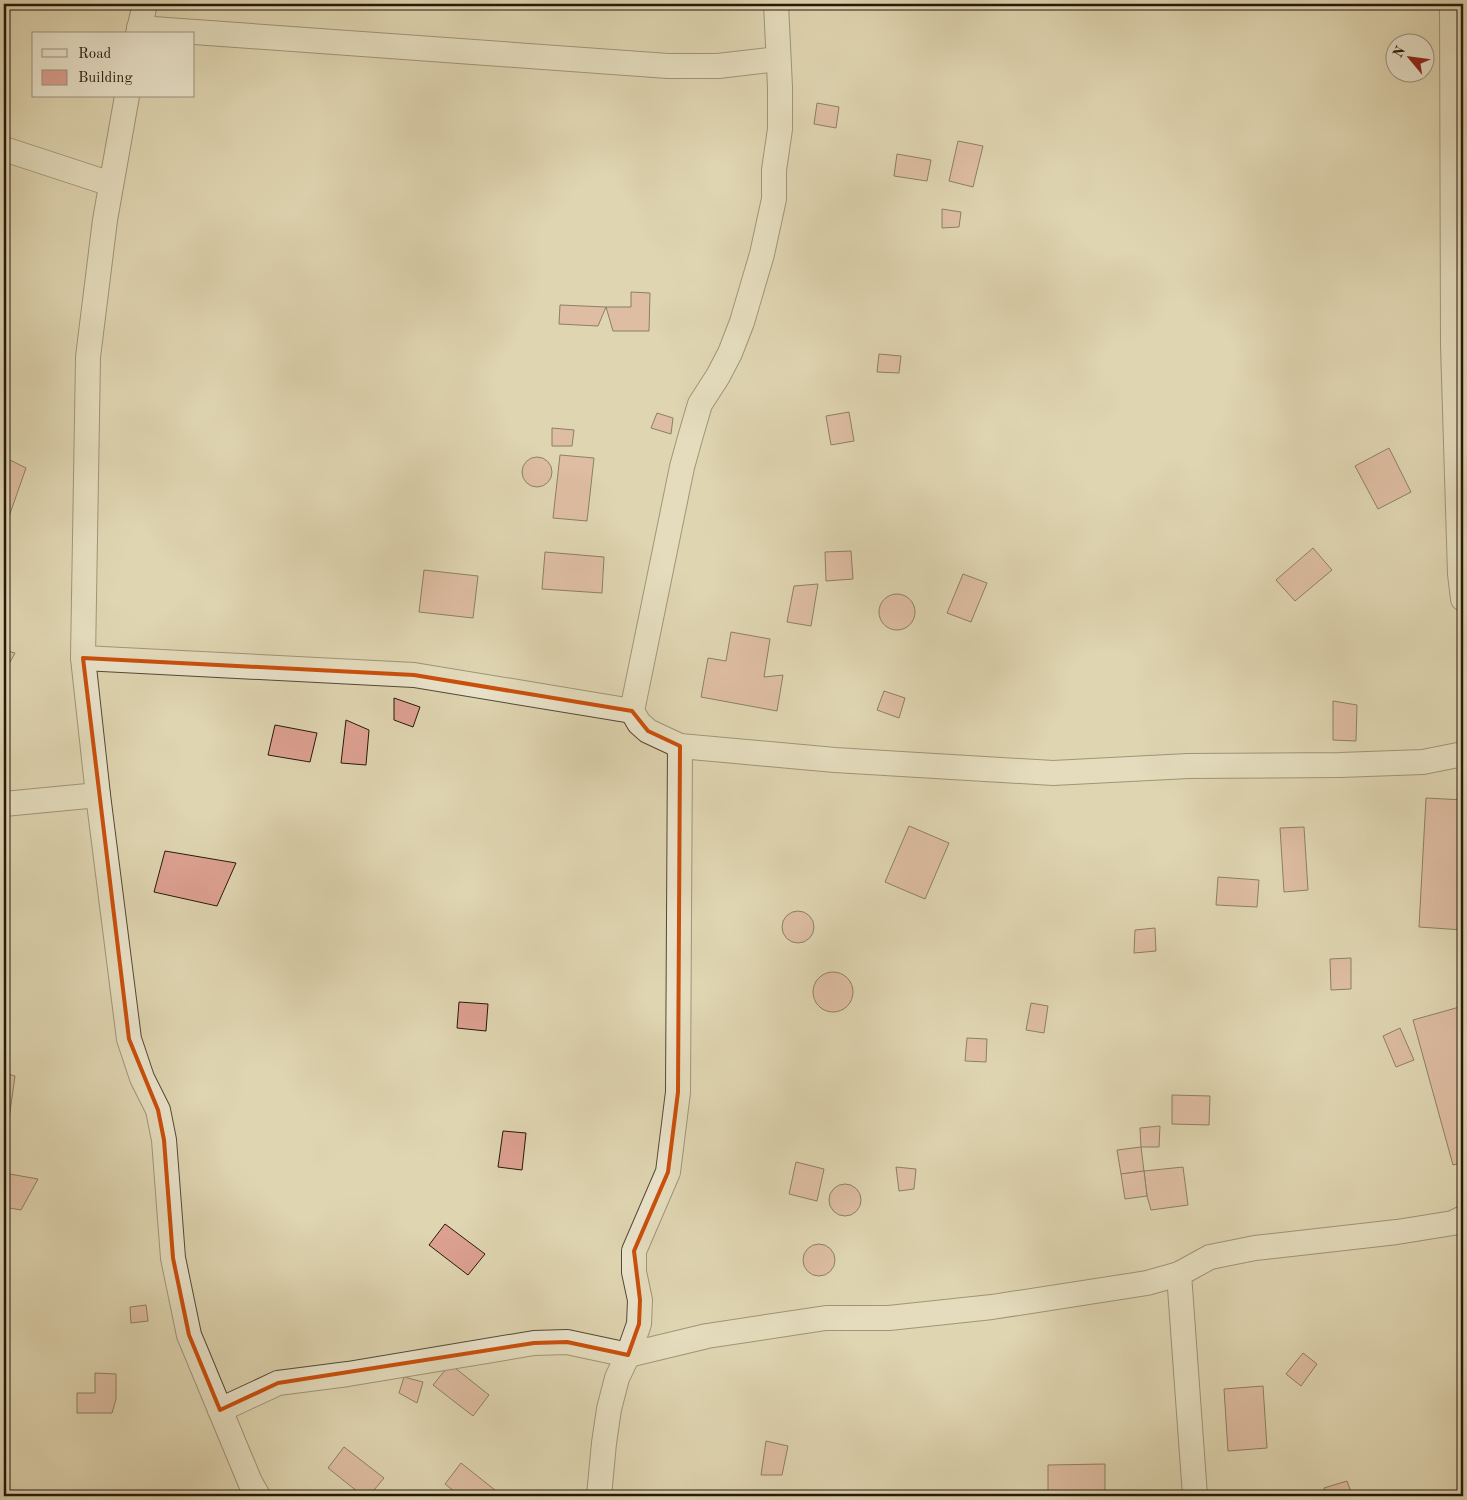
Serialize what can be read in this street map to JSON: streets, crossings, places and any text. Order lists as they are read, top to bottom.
{
  "legend": ["Road", "Building"],
  "north": "top left"
}
